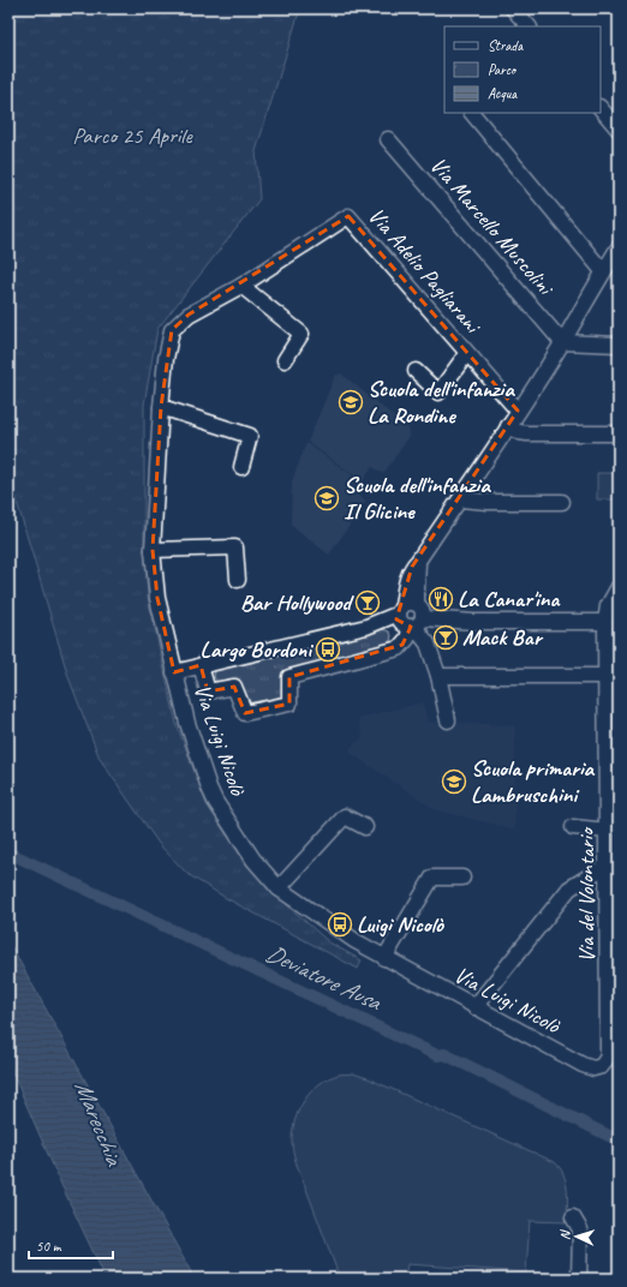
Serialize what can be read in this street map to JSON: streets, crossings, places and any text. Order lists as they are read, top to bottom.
{
  "streets": {
    "street": [
      "Via Marcello Muscolini",
      "Via Adelio Pagliarani",
      "Via Luigi Nicolò",
      "Via del Volontario"
    ]
  },
  "crossings": [
    ["Via Adelio Pagliarani", "Via Luigi Nicolò"],
    ["Via Luigi Nicolò", "Via del Volontario"]
  ],
  "water": ["Deviatore Ausa", "Marecchia"],
  "parks": ["Parco 25 Aprile"],
  "places": {
    "school or university": ["Scuola dell'infanzia La Rondine", "Scuola dell'infanzia Il Glicine", "Scuola primaria Lambruschini"],
    "restaurant": ["La Canar'ina"],
    "bar": ["Bar Hollywood", "Mack Bar"],
    "bus stop": ["Largo Bordoni", "Luigi Nicolò"]
  },
  "legend": ["Strada", "Parco", "Acqua"],
  "scale_bar": "50 m",
  "north": "left"
}
